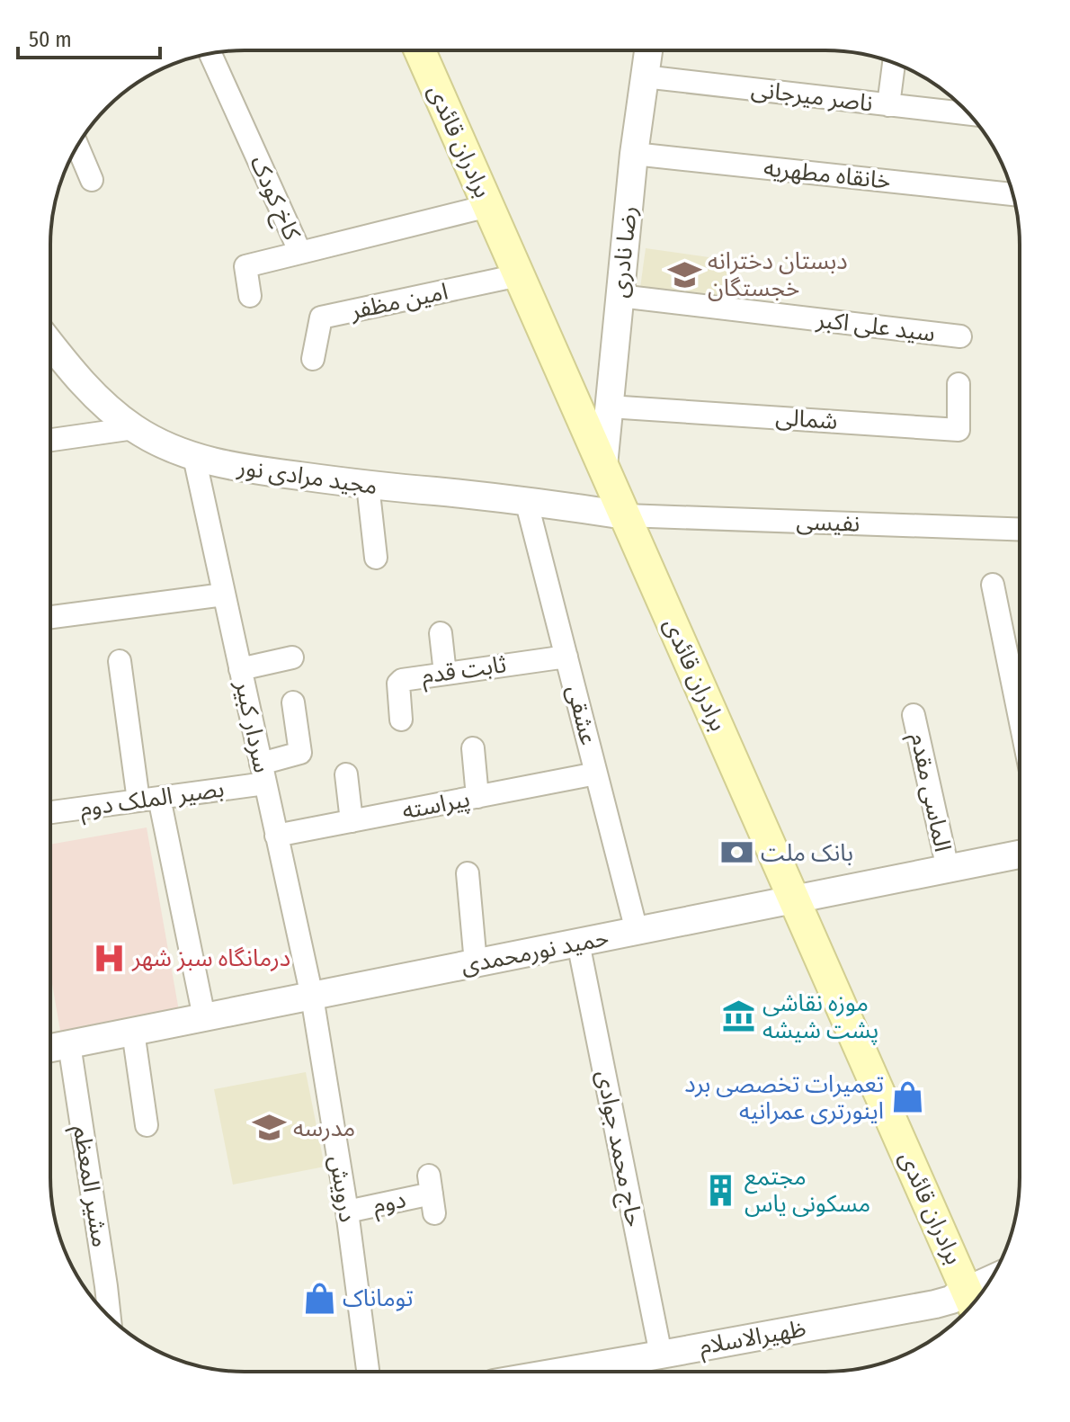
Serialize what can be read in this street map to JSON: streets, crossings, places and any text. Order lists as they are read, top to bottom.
{
  "streets": {
    "main road": ["برادران قائدی"],
    "street": [
      "ناصر میرجانی",
      "خانقاه مطهریه",
      "کاخ کودک",
      "رضا نادری",
      "امین مظفر",
      "سید علی اکبر",
      "شمالی",
      "مجید مرادی نور",
      "نفیسی",
      "ثابت قدم",
      "عشقی",
      "سردار کبیر",
      "الماسی مقدم",
      "بصیر الملک دوم",
      "پیراسته",
      "حمید نورمحمدی",
      "حاج محمد جوادی",
      "مشیر المعظم",
      "درویش",
      "دوم",
      "ظهیرالاسلام"
    ]
  },
  "crossings": [
    ["ناصر میرجانی", "رضا نادری"],
    ["برادران قائدی", "کاخ کودک"],
    ["برادران قائدی", "رضا نادری"],
    ["برادران قائدی", "امین مظفر"],
    ["برادران قائدی", "مجید مرادی نور"],
    ["برادران قائدی", "نفیسی"],
    ["برادران قائدی", "حمید نورمحمدی"],
    ["برادران قائدی", "ظهیرالاسلام"],
    ["خانقاه مطهریه", "رضا نادری"],
    ["رضا نادری", "سید علی اکبر"],
    ["رضا نادری", "شمالی"],
    ["مجید مرادی نور", "نفیسی"],
    ["مجید مرادی نور", "عشقی"],
    ["مجید مرادی نور", "سردار کبیر"],
    ["ثابت قدم", "عشقی"],
    ["عشقی", "پیراسته"],
    ["عشقی", "حمید نورمحمدی"],
    ["سردار کبیر", "بصیر الملک دوم"],
    ["سردار کبیر", "پیراسته"],
    ["سردار کبیر", "حمید نورمحمدی"],
    ["سردار کبیر", "درویش"],
    ["الماسی مقدم", "حمید نورمحمدی"],
    ["حمید نورمحمدی", "حاج محمد جوادی"],
    ["حمید نورمحمدی", "مشیر المعظم"],
    ["حمید نورمحمدی", "درویش"],
    ["حاج محمد جوادی", "ظهیرالاسلام"],
    ["درویش", "دوم"]
  ],
  "places": {
    "school or university": ["دبستان دخترانه خجستگان", "مدرسه"],
    "bank": ["بانک ملت"],
    "hospital": ["درمانگاه سبز شهر"],
    "museum": ["موزه نقاشی پشت شیشه"],
    "shop": ["تعمیرات تخصصی برد اینورتری عمرانیه", "توماناک"],
    "building": ["مجتمع مسکونی یاس"]
  },
  "scale_bar": "50 m"
}
